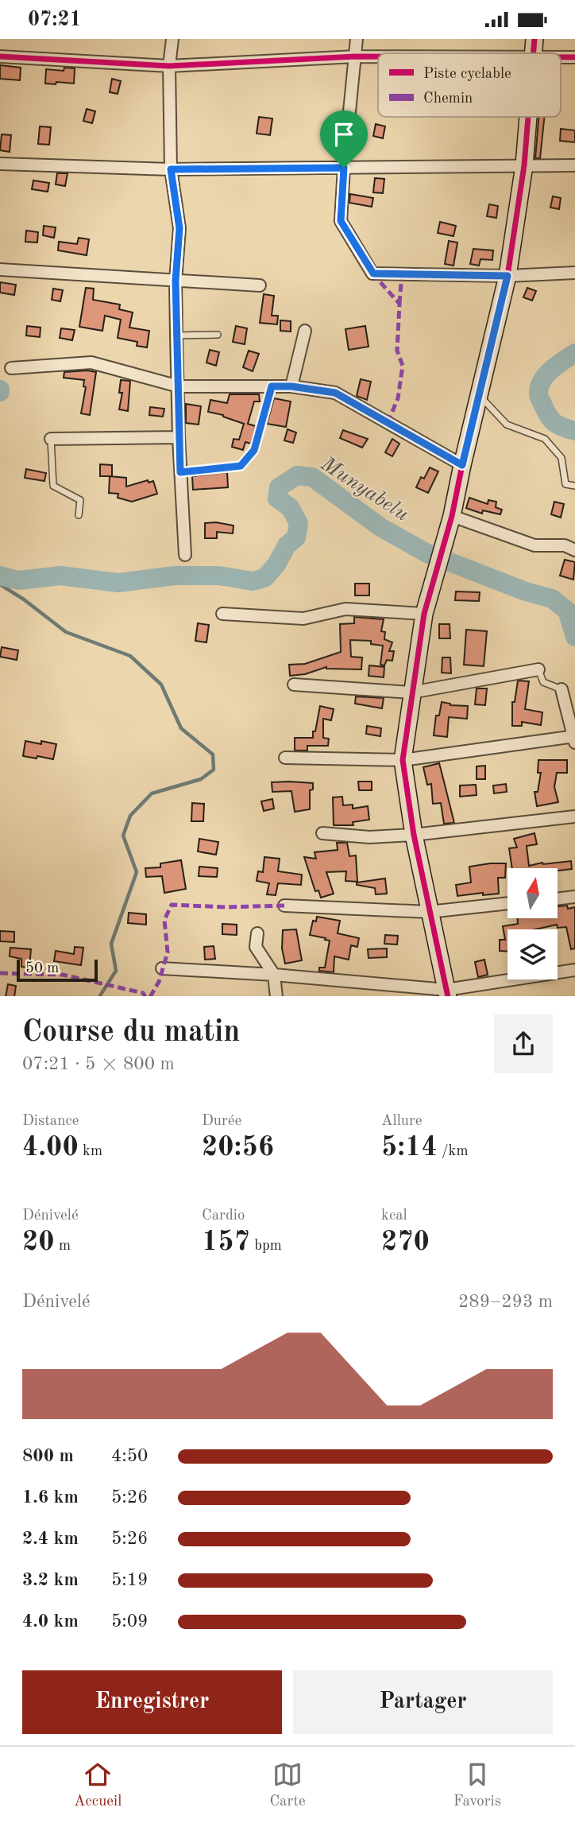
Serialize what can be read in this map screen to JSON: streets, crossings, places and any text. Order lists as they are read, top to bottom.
{
  "water": ["Munyabelu"],
  "legend": ["Piste cyclable", "Chemin"],
  "scale_bar": "50 m",
  "north": "top",
  "page": {
    "status": "07:21",
    "scale": "50 m",
    "heading": ["Course du matin", "07:21 · 5 × 800 m"],
    "stats": [
      ["Distance", "4.00 km"],
      ["Durée", "20:56"],
      ["Allure", "5:14 /km"],
      ["Dénivelé", "20 m"],
      ["Cardio", "157 bpm"],
      ["kcal", "270"]
    ],
    "chart": ["Dénivelé", "289–293 m"],
    "list": [
      {
        "name": "800 m",
        "note": "4:50"
      },
      {
        "name": "1.6 km",
        "note": "5:26"
      },
      {
        "name": "2.4 km",
        "note": "5:26"
      },
      {
        "name": "3.2 km",
        "note": "5:19"
      },
      {
        "name": "4.0 km",
        "note": "5:09"
      }
    ],
    "buttons": ["Enregistrer", "Partager"],
    "tabs": ["Accueil", "Carte", "Favoris"]
  }
}
